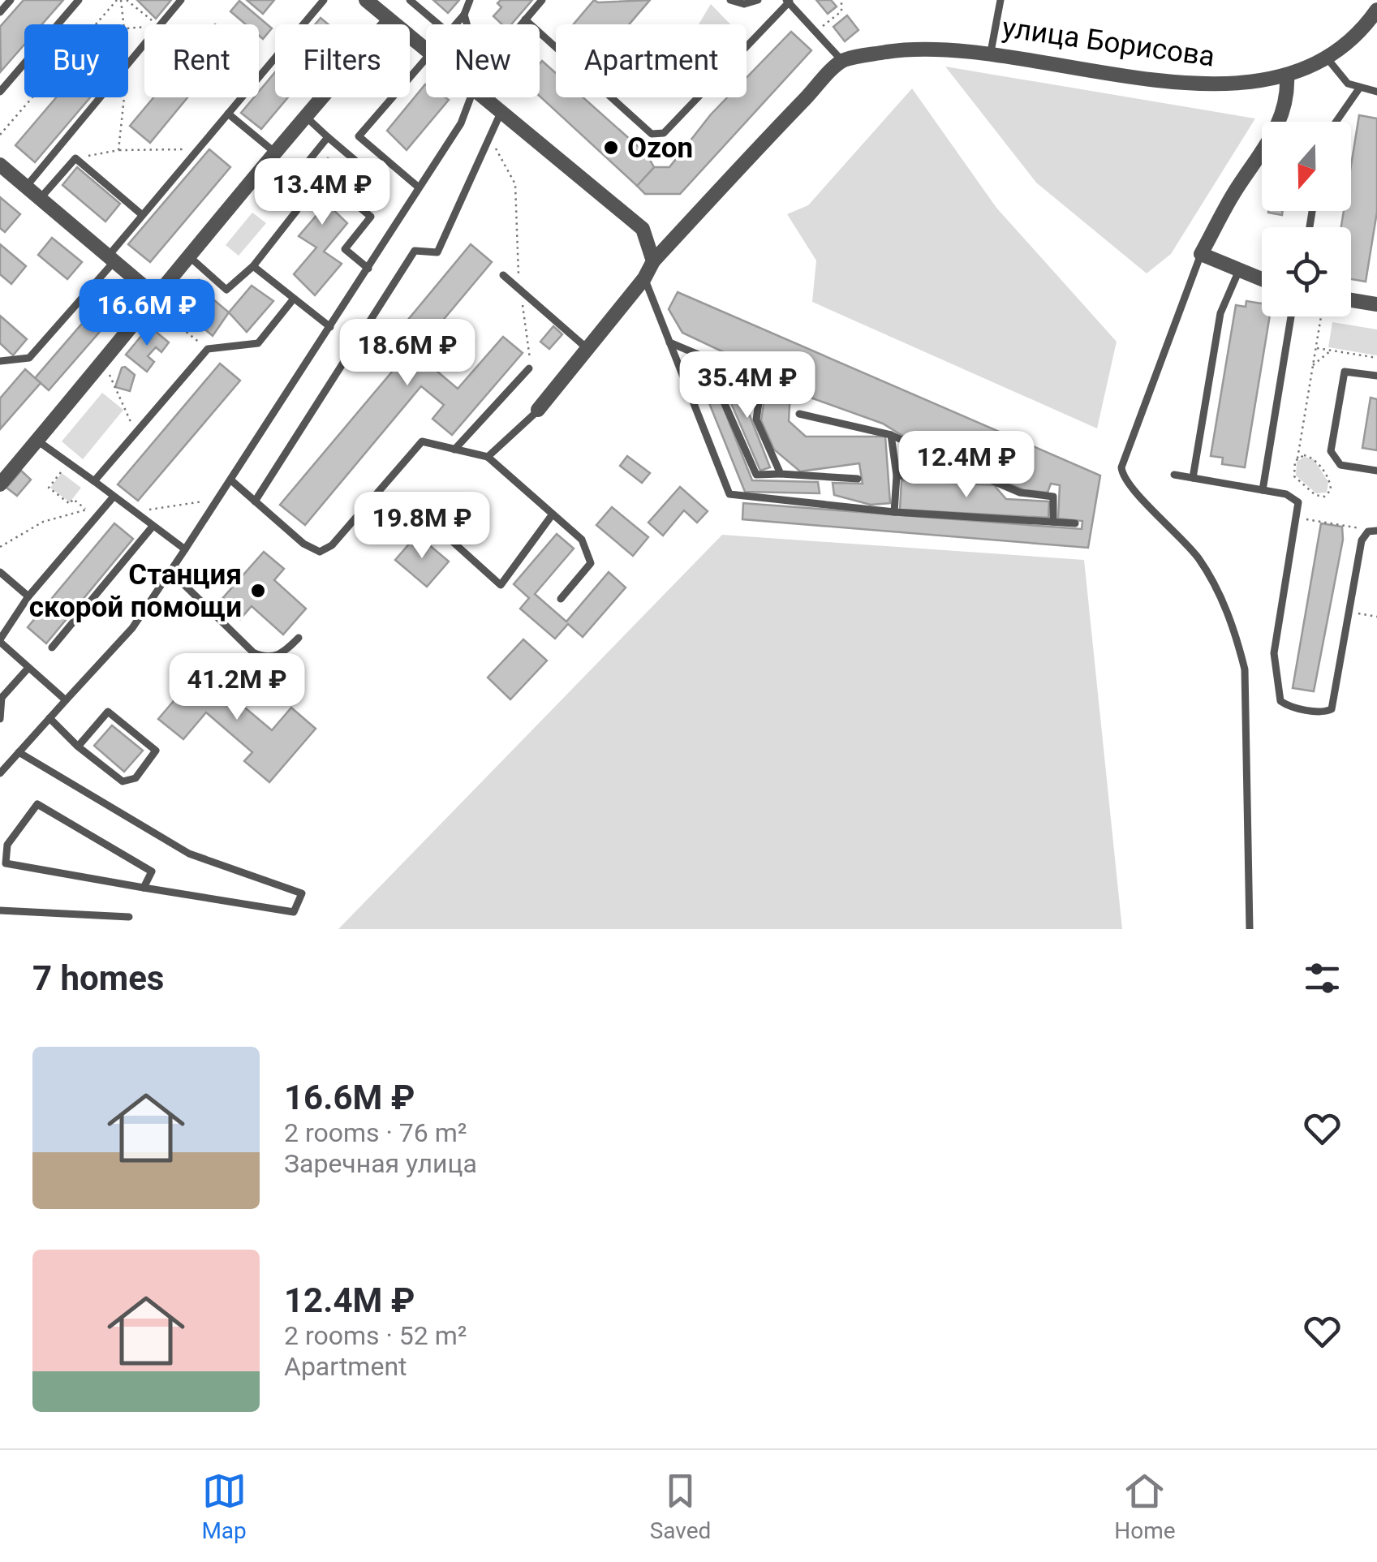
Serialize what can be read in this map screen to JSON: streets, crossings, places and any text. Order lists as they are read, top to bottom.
{
  "streets": {
    "street": ["улица Борисова"]
  },
  "places": ["Ozon", "Станция скорой помощи"],
  "north": "bottom",
  "page": {
    "chip": [
      "Buy",
      "Rent",
      "Filters",
      "New",
      "Apartment"
    ],
    "price": [
      "13.4M ₽",
      "16.6M ₽",
      "18.6M ₽",
      "35.4M ₽",
      "12.4M ₽",
      "19.8M ₽",
      "41.2M ₽"
    ],
    "heading": "7 homes",
    "list": [
      {
        "name": "16.6M ₽",
        "note": "2 rooms · 76 m² · Заречная улица"
      },
      {
        "name": "12.4M ₽",
        "note": "2 rooms · 52 m² · Apartment"
      }
    ],
    "tabs": ["Map", "Saved", "Home"]
  }
}
